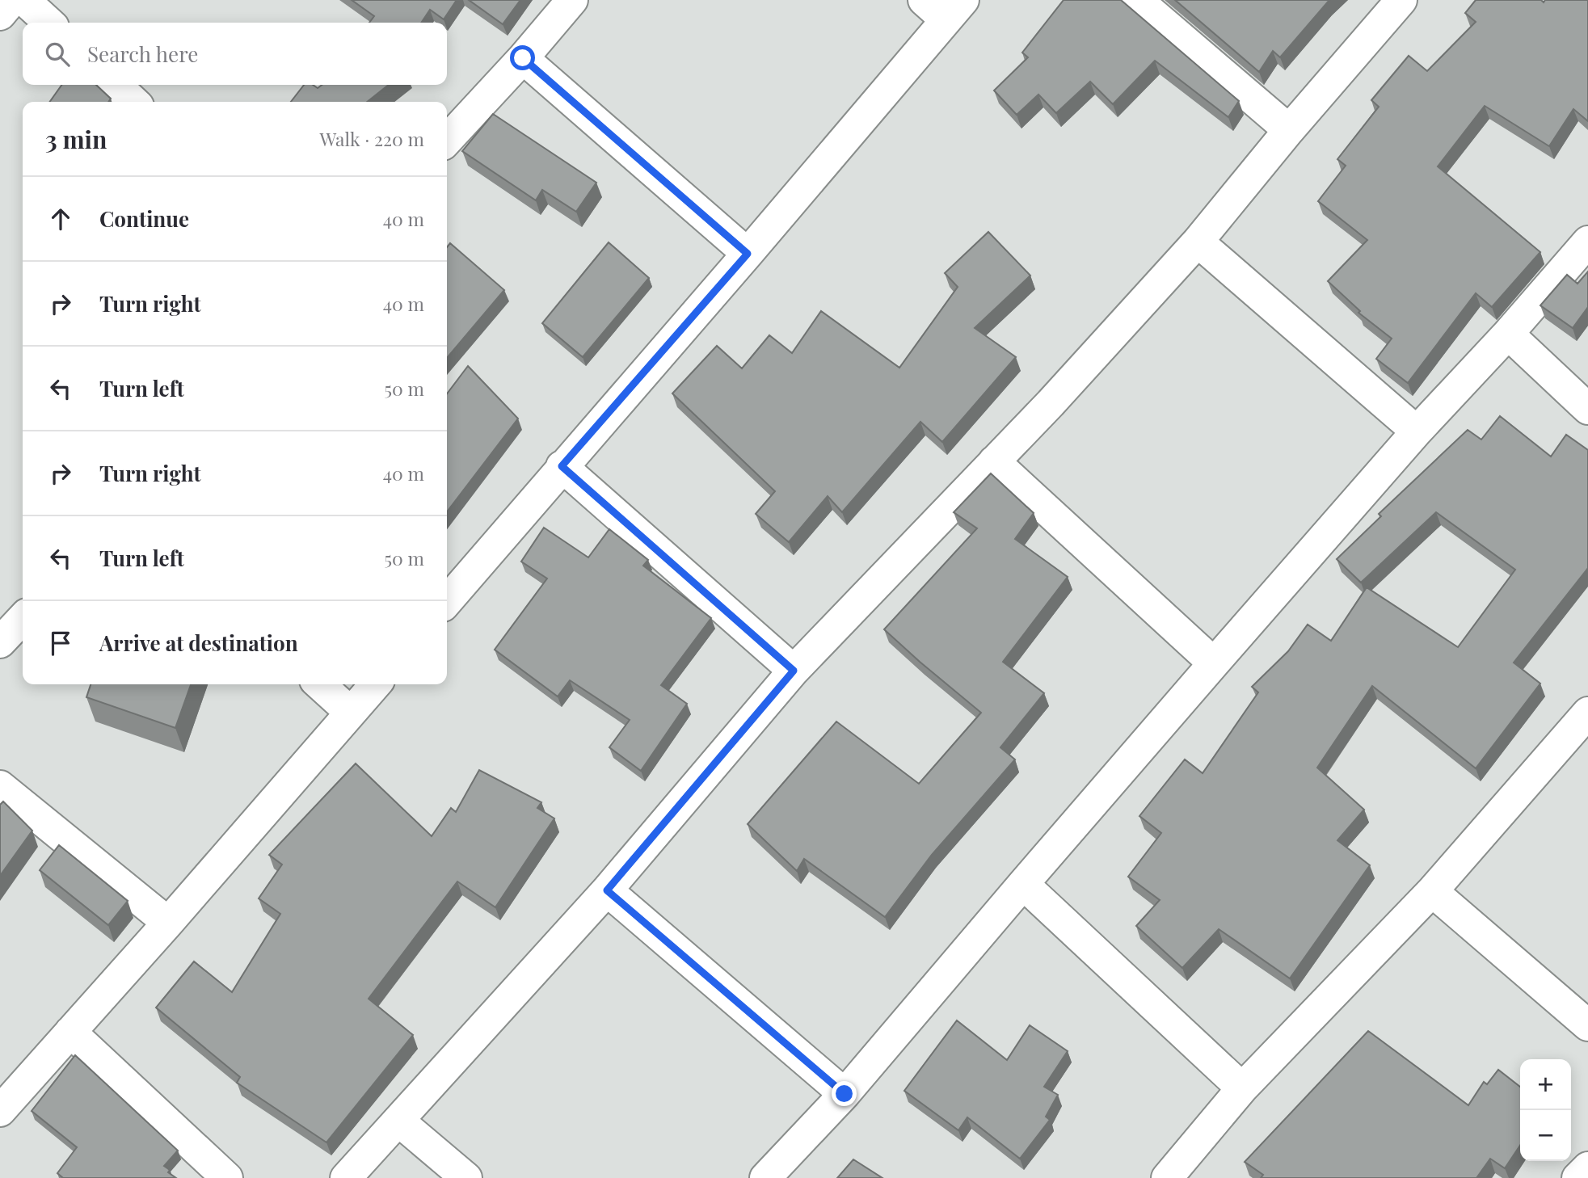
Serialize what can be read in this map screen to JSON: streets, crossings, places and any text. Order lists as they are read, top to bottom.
{
  "page": {
    "search": "Search here",
    "heading": ["3 min", "Walk · 220 m"],
    "list": [
      ["Continue", "40 m"],
      ["Turn right", "40 m"],
      ["Turn left", "50 m"],
      ["Turn right", "40 m"],
      ["Turn left", "50 m"],
      "Arrive at destination"
    ],
    "map_buttons": ["+", "−"]
  }
}
